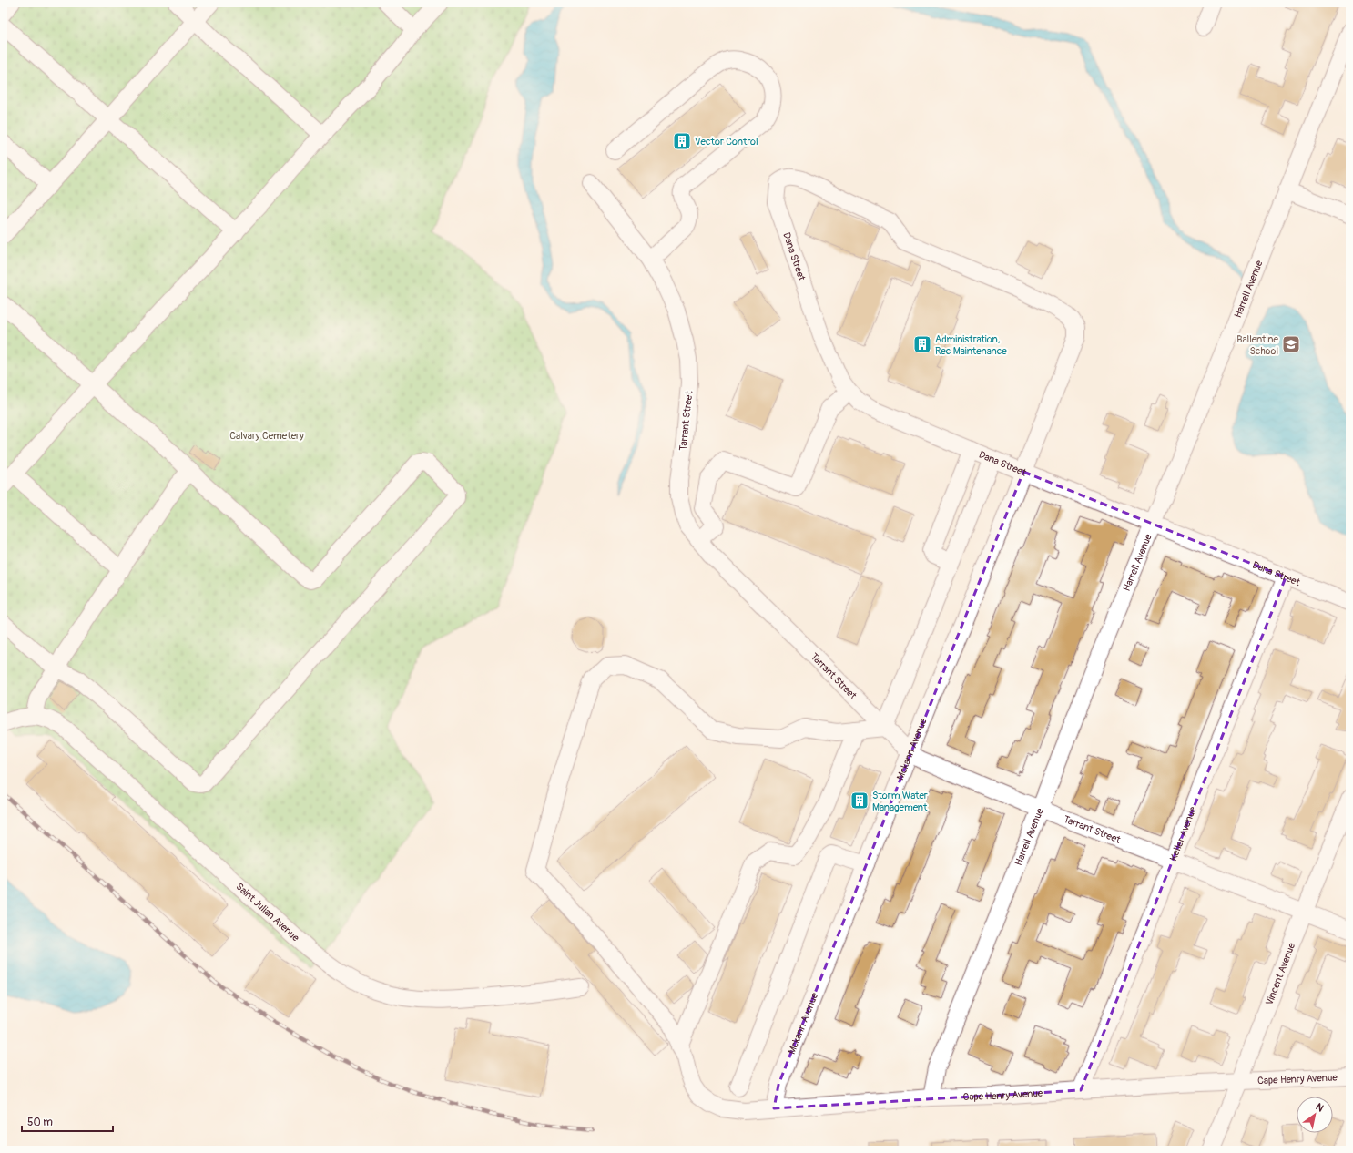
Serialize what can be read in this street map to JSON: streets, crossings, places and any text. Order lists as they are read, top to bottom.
{
  "streets": {
    "street": [
      "Dana Street",
      "Harrell Avenue",
      "Tarrant Street",
      "Mckann Avenue",
      "Keller Avenue",
      "Saint Julian Avenue",
      "Vincent Avenue",
      "Cape Henry Avenue"
    ]
  },
  "crossings": [
    ["Dana Street", "Harrell Avenue"],
    ["Dana Street", "Mckann Avenue"],
    ["Dana Street", "Keller Avenue"],
    ["Harrell Avenue", "Tarrant Street"],
    ["Harrell Avenue", "Cape Henry Avenue"],
    ["Tarrant Street", "Mckann Avenue"],
    ["Tarrant Street", "Keller Avenue"],
    ["Tarrant Street", "Vincent Avenue"],
    ["Mckann Avenue", "Cape Henry Avenue"],
    ["Keller Avenue", "Cape Henry Avenue"],
    ["Vincent Avenue", "Cape Henry Avenue"]
  ],
  "parks": ["Calvary Cemetery"],
  "places": {
    "building": ["Vector Control", "Administration, Rec Maintenance", "Storm Water Management"],
    "school or university": ["Ballentine School"]
  },
  "scale_bar": "50 m",
  "north": "top right"
}
